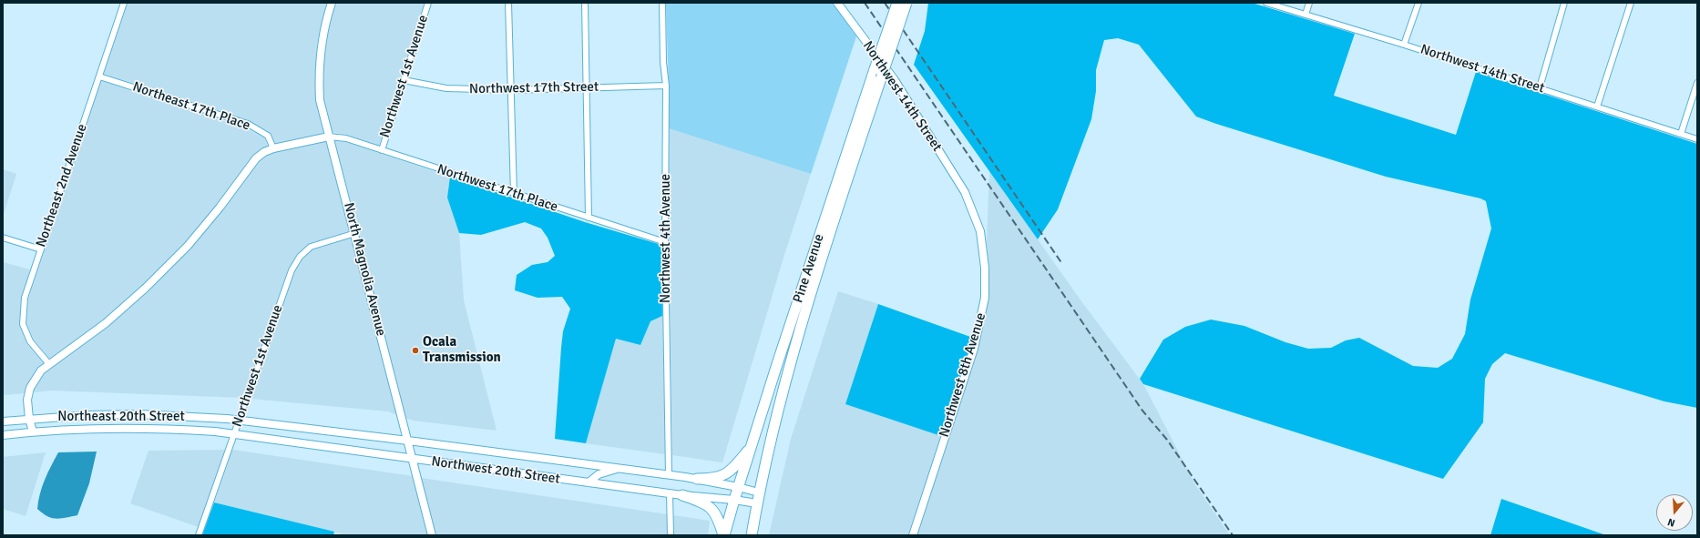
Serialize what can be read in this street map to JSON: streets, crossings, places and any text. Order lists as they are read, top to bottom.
{
  "streets": {
    "highway": ["Pine Avenue"],
    "main road": [
      "Northwest 14th Street",
      "North Magnolia Avenue",
      "Northwest 8th Avenue",
      "Northeast 20th Street",
      "Northwest 20th Street"
    ],
    "street": [
      "Northwest 1st Avenue",
      "Northwest 17th Street",
      "Northeast 17th Place",
      "Northeast 2nd Avenue",
      "Northwest 17th Place",
      "Northwest 4th Avenue"
    ]
  },
  "crossings": [
    ["Northwest 14th Street", "Northwest 8th Avenue"],
    ["Northwest 1st Avenue", "Northwest 17th Street"],
    ["Northwest 1st Avenue", "Northwest 17th Place"],
    ["Northwest 1st Avenue", "North Magnolia Avenue"],
    ["Northwest 1st Avenue", "Northeast 20th Street"],
    ["Northwest 1st Avenue", "Northwest 20th Street"],
    ["Northwest 17th Street", "Northwest 4th Avenue"],
    ["Northeast 17th Place", "Northeast 2nd Avenue"],
    ["Northwest 17th Place", "Northwest 4th Avenue"],
    ["Northwest 17th Place", "North Magnolia Avenue"],
    ["Northwest 4th Avenue", "Northwest 20th Street"],
    ["Pine Avenue", "Northwest 20th Street"],
    ["North Magnolia Avenue", "Northwest 20th Street"],
    ["Northeast 20th Street", "Northwest 20th Street"]
  ],
  "places": ["Ocala Transmission"],
  "north": "bottom"
}
